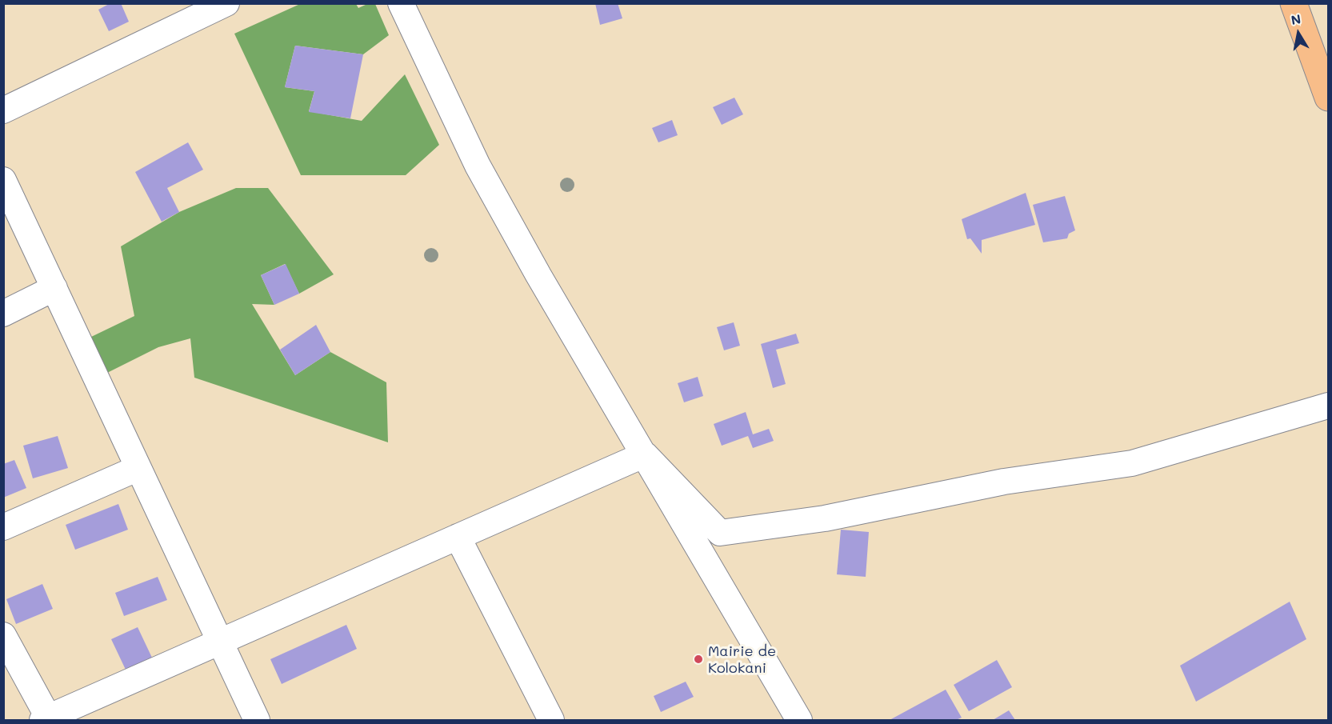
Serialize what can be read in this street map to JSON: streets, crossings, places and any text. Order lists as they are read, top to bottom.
{
  "places": ["Mairie de Kolokani"],
  "north": "top"
}
